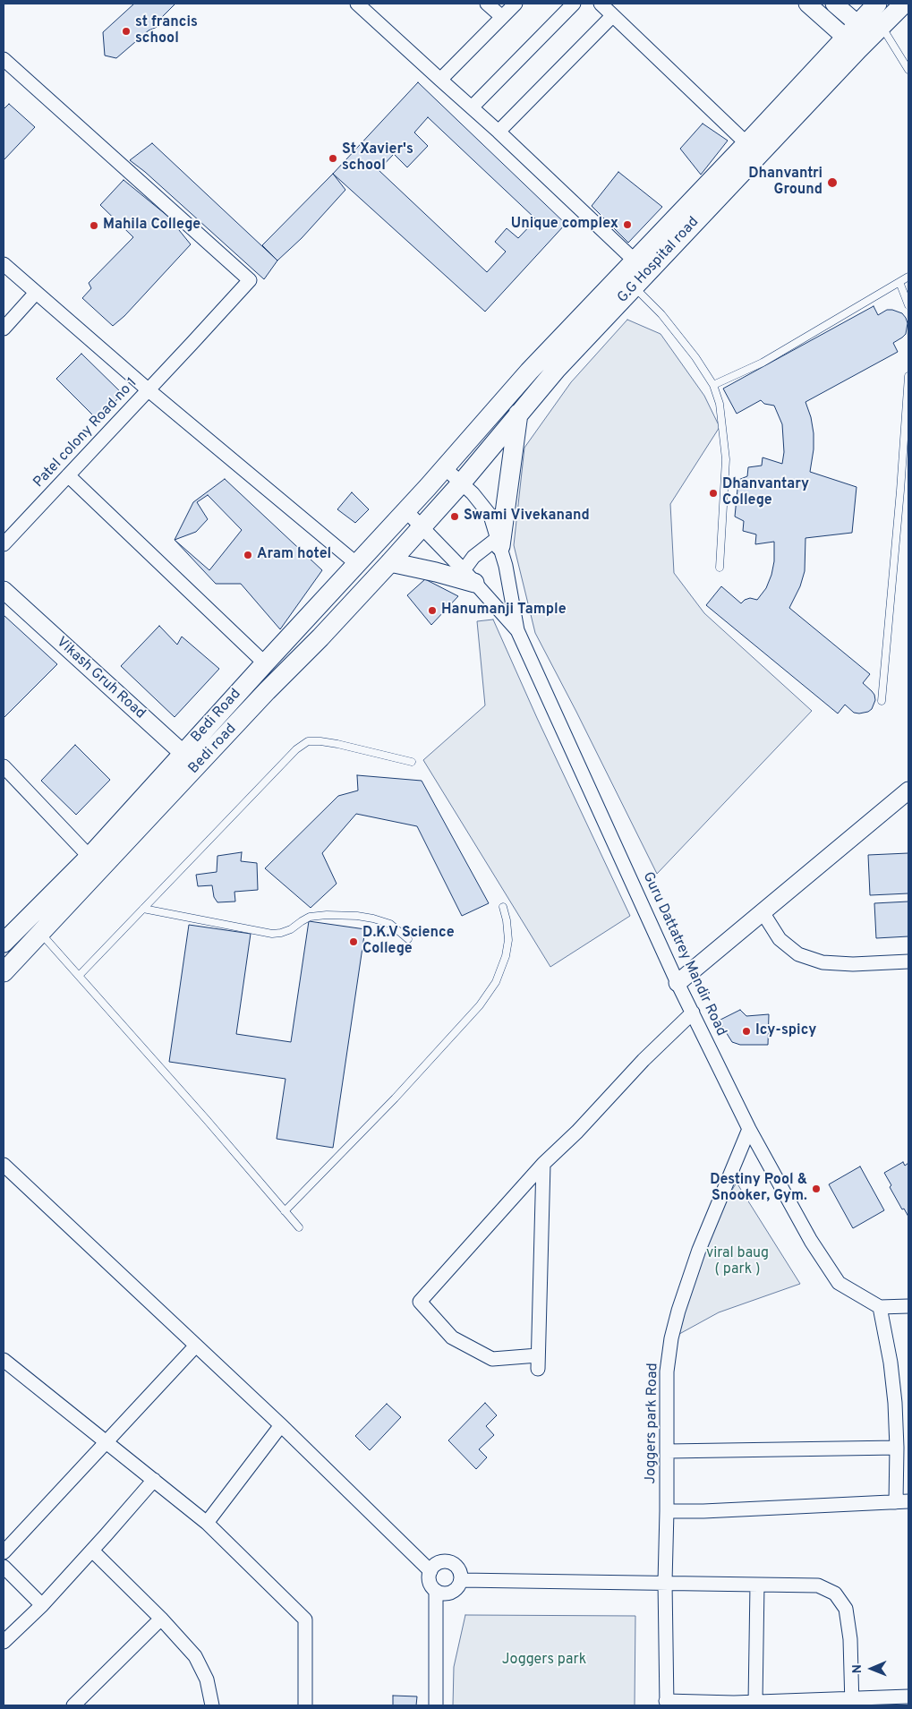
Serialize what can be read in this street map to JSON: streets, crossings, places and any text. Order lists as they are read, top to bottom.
{
  "streets": {
    "main road": ["G.G Hospital road", "Bedi Road", "Bedi road"],
    "street": [
      "Patel colony Road no 1",
      "Vikash Gruh Road",
      "Guru Dattatrey Mandir Road",
      "Joggers park Road"
    ]
  },
  "crossings": [
    ["G.G Hospital road", "Bedi Road"],
    ["G.G Hospital road", "Bedi road"],
    ["G.G Hospital road", "Guru Dattatrey Mandir Road"],
    ["Vikash Gruh Road", "Bedi Road"],
    ["Vikash Gruh Road", "Bedi road"],
    ["Bedi Road", "Guru Dattatrey Mandir Road"],
    ["Bedi road", "Guru Dattatrey Mandir Road"],
    ["Guru Dattatrey Mandir Road", "Joggers park Road"]
  ],
  "parks": ["viral baug ( park )", "Joggers park"],
  "places": [
    "st francis school",
    "St Xavier's school",
    "Dhanvantri Ground",
    "Unique complex",
    "Mahila College",
    "Dhanvantary College",
    "Swami Vivekanand",
    "Aram hotel",
    "Hanumanji Tample",
    "D.K.V Science College",
    "Icy-spicy",
    "Destiny Pool & Snooker, Gym."
  ],
  "north": "left"
}
